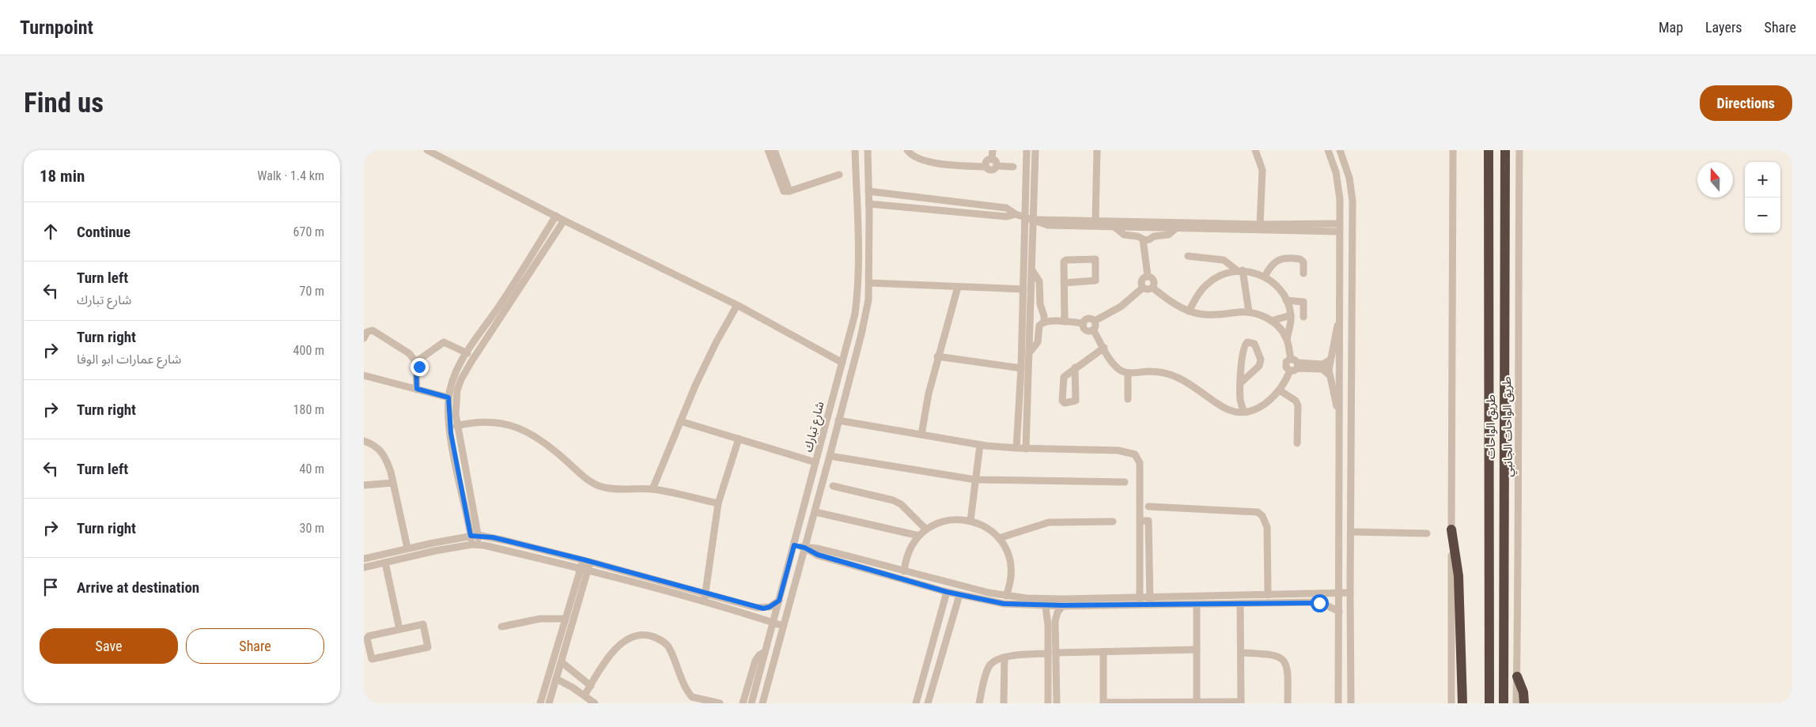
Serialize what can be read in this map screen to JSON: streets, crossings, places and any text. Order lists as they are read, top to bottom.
{
  "streets": {
    "highway": ["طريق الواحات"],
    "street": ["شارع تبارك", "طريق الواحات الجانبي"]
  },
  "north": "top",
  "page": {
    "header": "Turnpoint",
    "nav": ["Map", "Layers", "Share"],
    "buttons": [
      "Directions",
      ["Save", "Share"]
    ],
    "title": "Find us",
    "heading": ["18 min", "Walk · 1.4 km"],
    "map_buttons": ["+", "−"],
    "list": [
      ["Continue", "670 m"],
      ["Turn left", "شارع تبارك", "70 m"],
      ["Turn right", "شارع عمارات ابو الوفا", "400 m"],
      ["Turn right", "180 m"],
      ["Turn left", "40 m"],
      ["Turn right", "30 m"],
      "Arrive at destination"
    ]
  }
}
